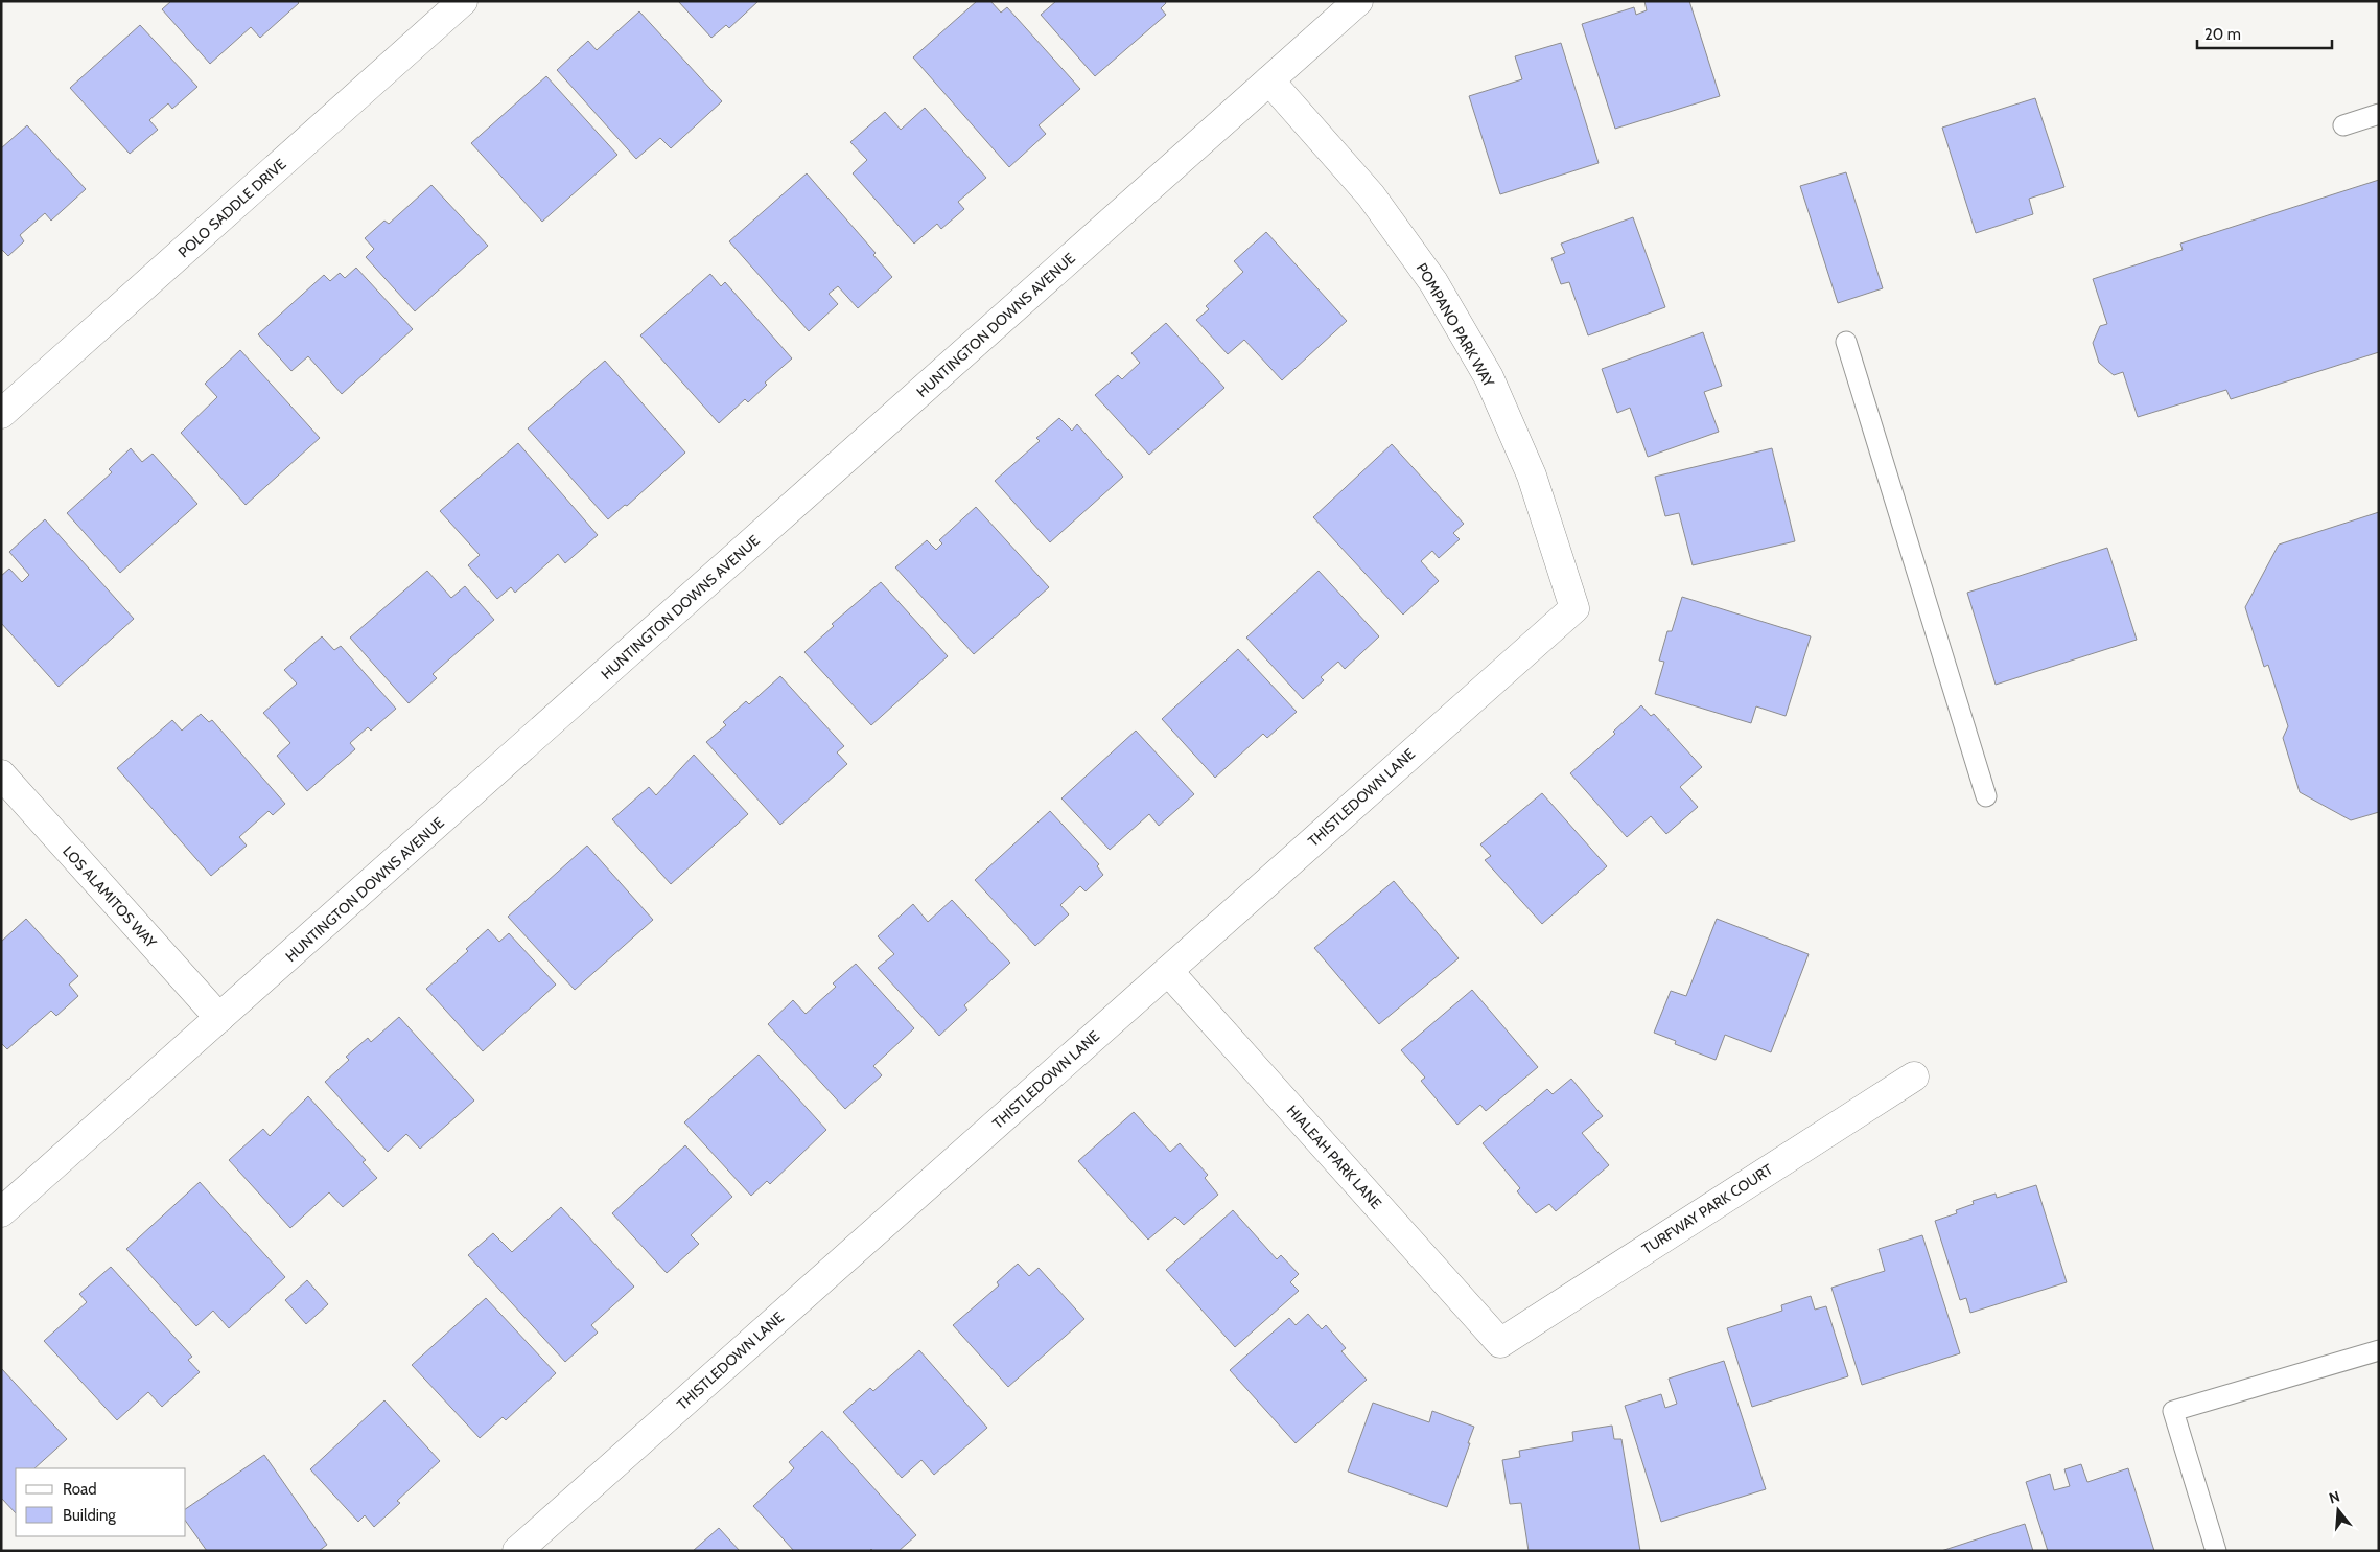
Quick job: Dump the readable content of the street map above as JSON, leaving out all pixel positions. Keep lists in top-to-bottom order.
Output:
{
  "streets": {
    "street": [
      "POLO SADDLE DRIVE",
      "HUNTINGTON DOWNS AVENUE",
      "POMPANO PARK WAY",
      "THISTLEDOWN LANE",
      "LOS ALAMITOS WAY",
      "HIALEAH PARK LANE",
      "TURFWAY PARK COURT"
    ]
  },
  "crossings": [
    ["HUNTINGTON DOWNS AVENUE", "POMPANO PARK WAY"],
    ["HUNTINGTON DOWNS AVENUE", "LOS ALAMITOS WAY"],
    ["POMPANO PARK WAY", "THISTLEDOWN LANE"],
    ["THISTLEDOWN LANE", "HIALEAH PARK LANE"],
    ["HIALEAH PARK LANE", "TURFWAY PARK COURT"]
  ],
  "legend": ["Road", "Building"],
  "scale_bar": "20 m",
  "north": "top"
}
